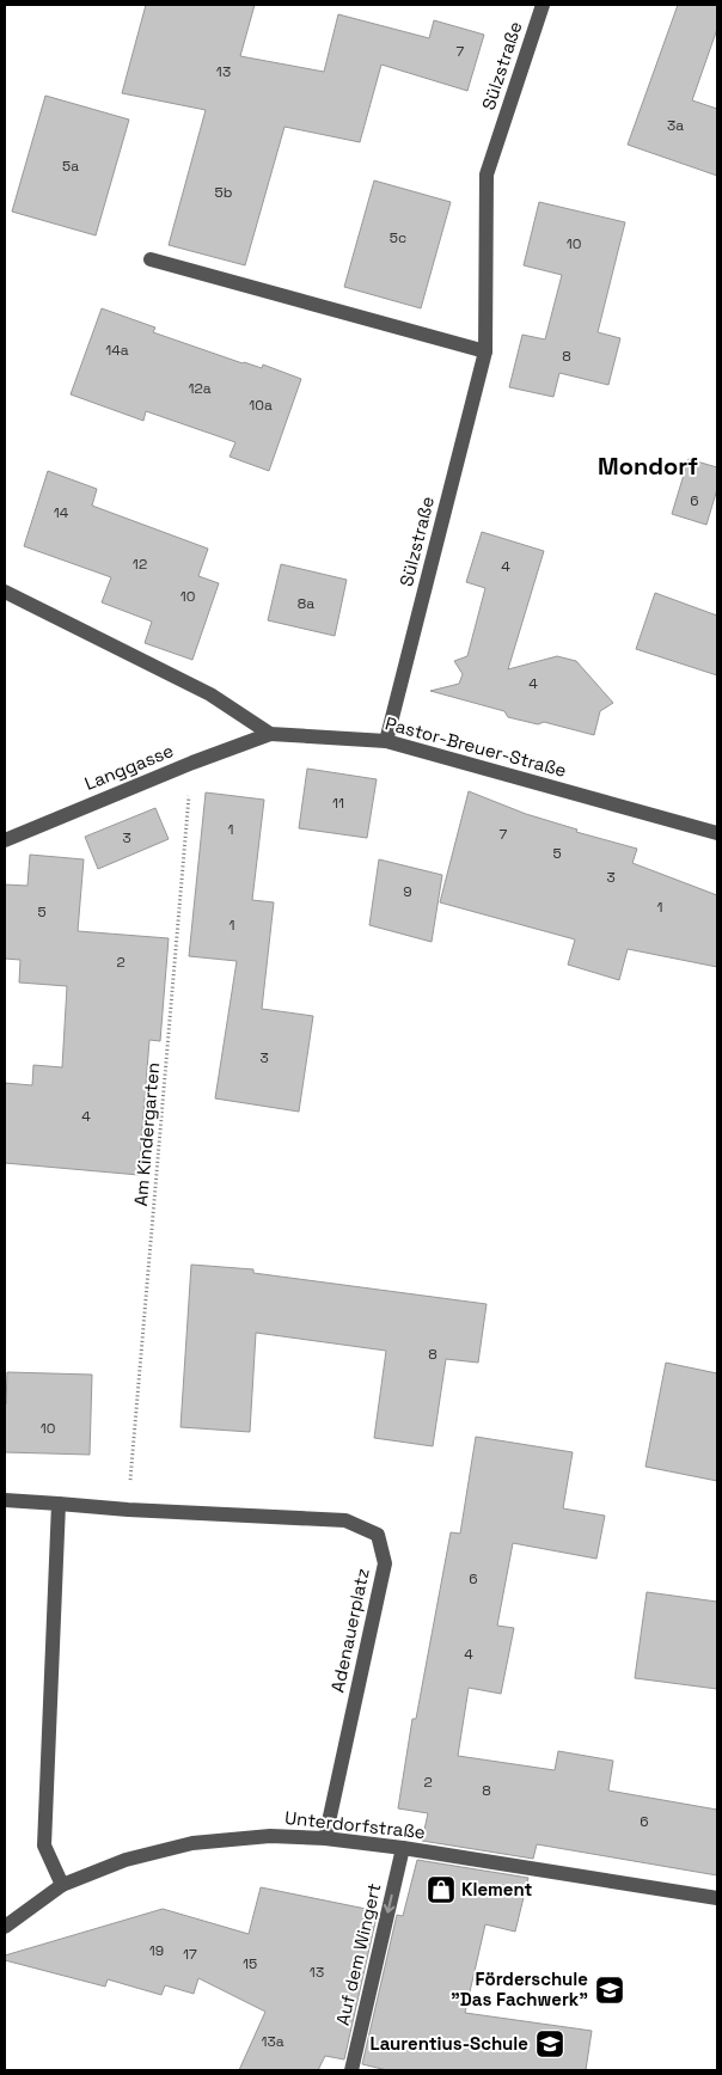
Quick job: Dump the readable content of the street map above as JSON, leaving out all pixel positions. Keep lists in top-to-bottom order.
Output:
{
  "streets": {
    "street": [
      "Sülzstraße",
      "Pastor-Breuer-Straße",
      "Langgasse",
      "Adenauerplatz",
      "Unterdorfstraße",
      "Auf dem Wingert"
    ],
    "path": ["Am Kindergarten"]
  },
  "crossings": [
    ["Sülzstraße", "Pastor-Breuer-Straße"],
    ["Pastor-Breuer-Straße", "Langgasse"],
    ["Langgasse", "Am Kindergarten"],
    ["Am Kindergarten", "Adenauerplatz"],
    ["Adenauerplatz", "Unterdorfstraße"],
    ["Unterdorfstraße", "Auf dem Wingert"]
  ],
  "one_way": ["Auf dem Wingert"],
  "districts": ["Mondorf"],
  "places": {
    "shop": ["Klement"],
    "school or university": ["Förderschule \"Das Fachwerk\"", "Laurentius-Schule"]
  },
  "house_numbers": [
    "7",
    "13",
    "3a",
    "5a",
    "5b",
    "5c",
    "10",
    "14a",
    "8",
    "12a",
    "10a",
    "6",
    "14",
    "12",
    "4",
    "10",
    "8a",
    "4",
    "11",
    "1",
    "7",
    "3",
    "5",
    "3",
    "9",
    "1",
    "5",
    "1",
    "2",
    "3",
    "4",
    "8",
    "10",
    "6",
    "4",
    "2",
    "8",
    "6",
    "19",
    "17",
    "15",
    "13",
    "13a"
  ]
}
